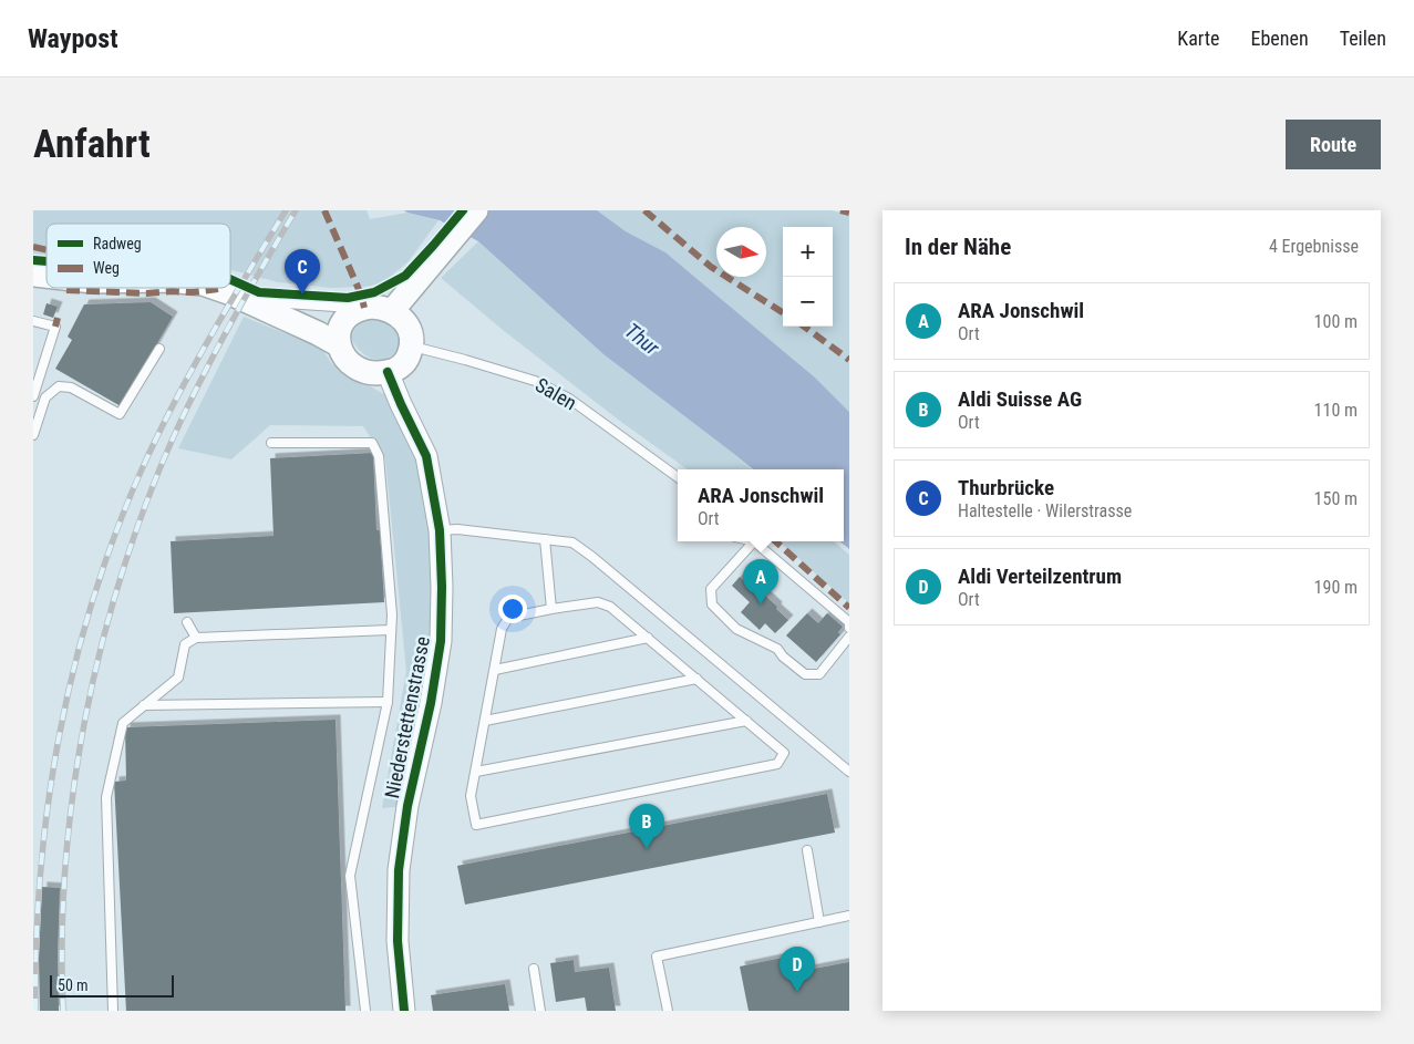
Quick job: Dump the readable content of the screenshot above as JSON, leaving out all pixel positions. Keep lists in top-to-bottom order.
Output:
{
  "streets": {
    "street": ["Niederstettenstrasse"],
    "lane": ["Salen"]
  },
  "crossings": [
    ["Salen", "Niederstettenstrasse"]
  ],
  "water": ["Thur"],
  "legend": ["Radweg", "Weg"],
  "scale_bar": "50 m",
  "north": "right",
  "page": {
    "header": "Waypost",
    "nav": ["Karte", "Ebenen", "Teilen"],
    "buttons": "Route",
    "title": "Anfahrt",
    "heading": ["In der Nähe", "4 Ergebnisse"],
    "map_buttons": ["+", "−"],
    "pins": [
      "C",
      "A",
      "B",
      "D"
    ],
    "list": [
      {
        "mark": "A",
        "name": "ARA Jonschwil",
        "note": "Ort",
        "value": "100 m"
      },
      {
        "mark": "B",
        "name": "Aldi Suisse AG",
        "note": "Ort",
        "value": "110 m"
      },
      {
        "mark": "C",
        "name": "Thurbrücke",
        "note": "Haltestelle · Wilerstrasse",
        "value": "150 m"
      },
      {
        "mark": "D",
        "name": "Aldi Verteilzentrum",
        "note": "Ort",
        "value": "190 m"
      }
    ],
    "popup": ["ARA Jonschwil", "Ort"],
    "scale": "50 m"
  }
}
